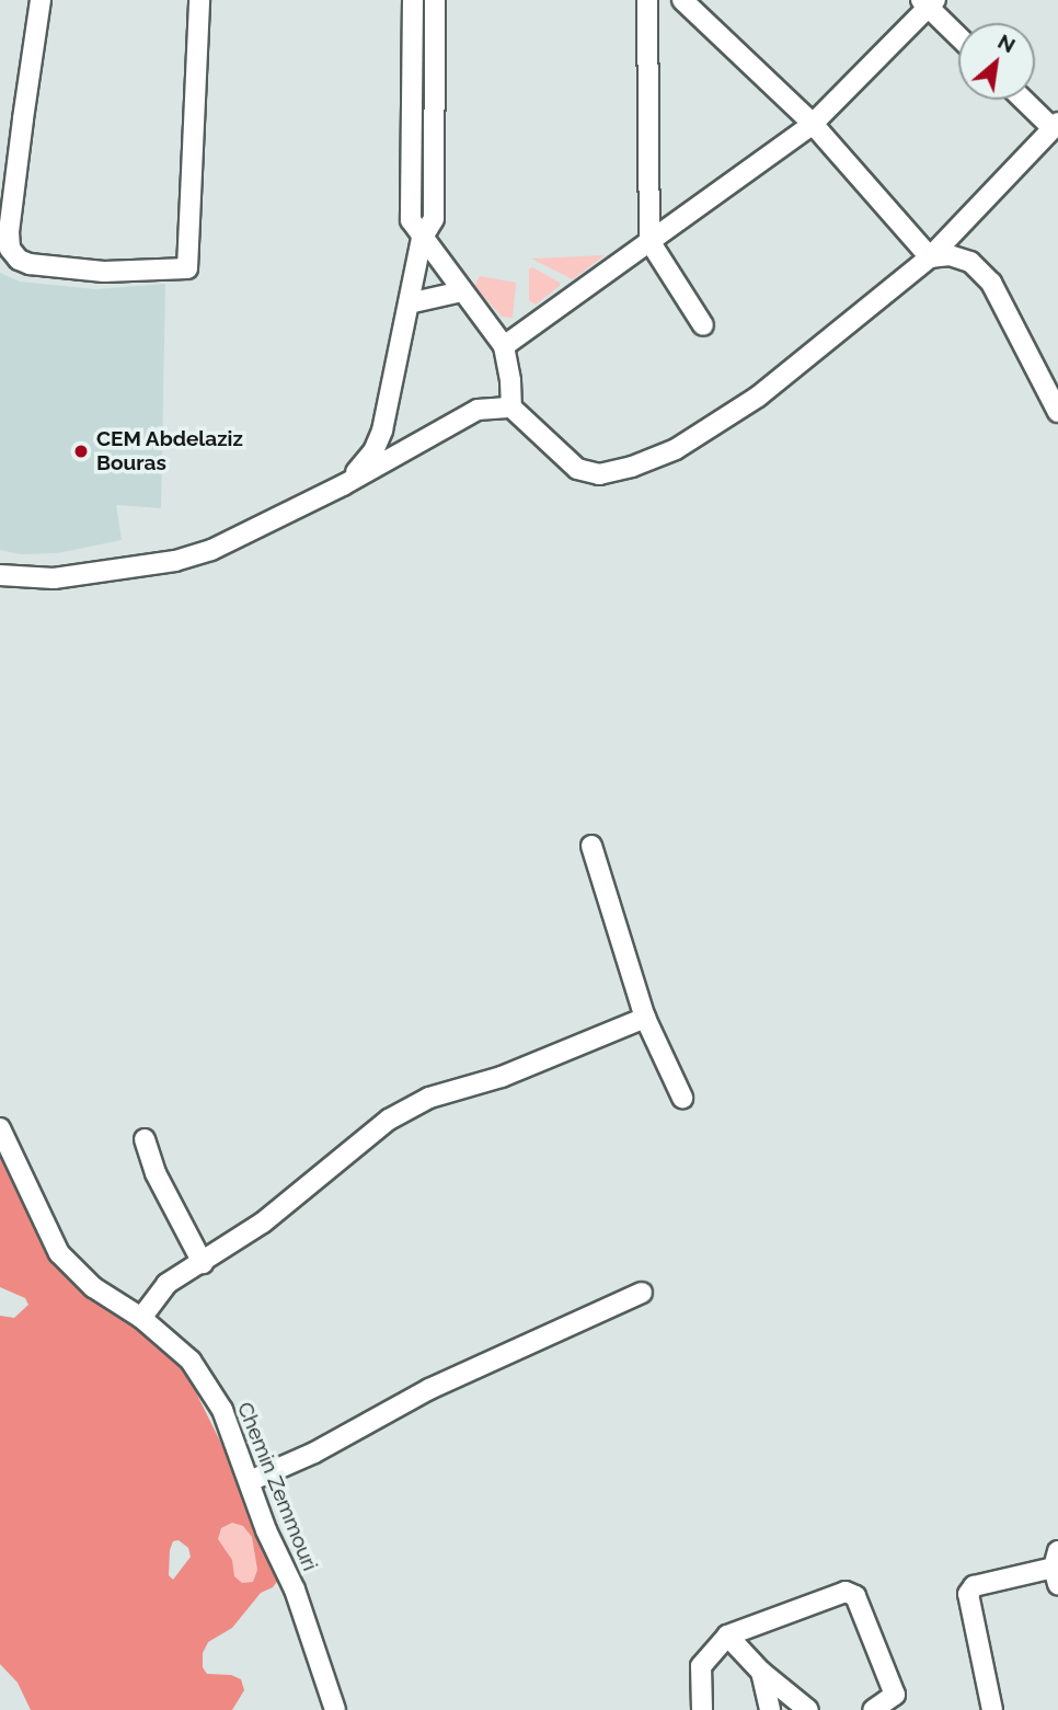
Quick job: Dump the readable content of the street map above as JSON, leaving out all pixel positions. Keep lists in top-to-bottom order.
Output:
{
  "streets": {
    "street": ["Chemin Zemmouri"]
  },
  "places": ["CEM Abdelaziz Bouras"],
  "north": "top right"
}
